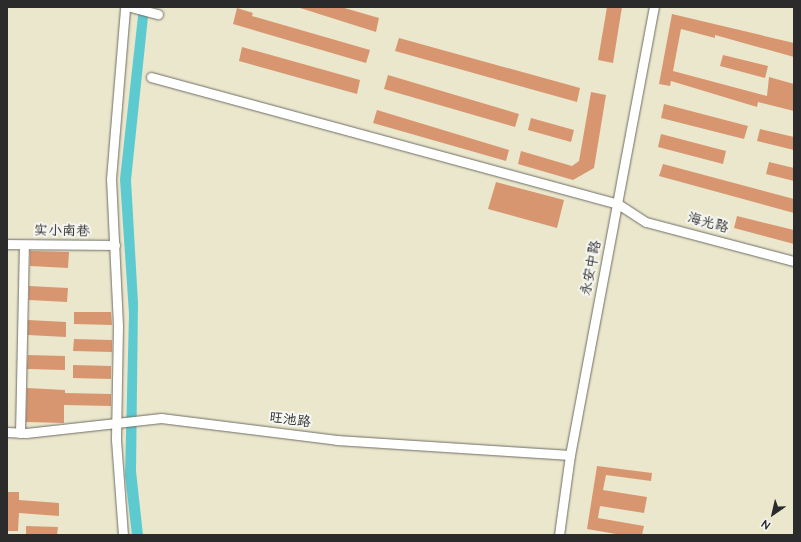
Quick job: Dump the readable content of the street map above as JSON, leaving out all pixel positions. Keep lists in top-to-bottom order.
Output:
{
  "streets": {
    "street": [
      "海光路",
      "实小南巷",
      "永安中路",
      "旺池路"
    ]
  },
  "crossings": [
    ["海光路", "永安中路"],
    ["永安中路", "旺池路"]
  ],
  "north": "bottom left"
}
